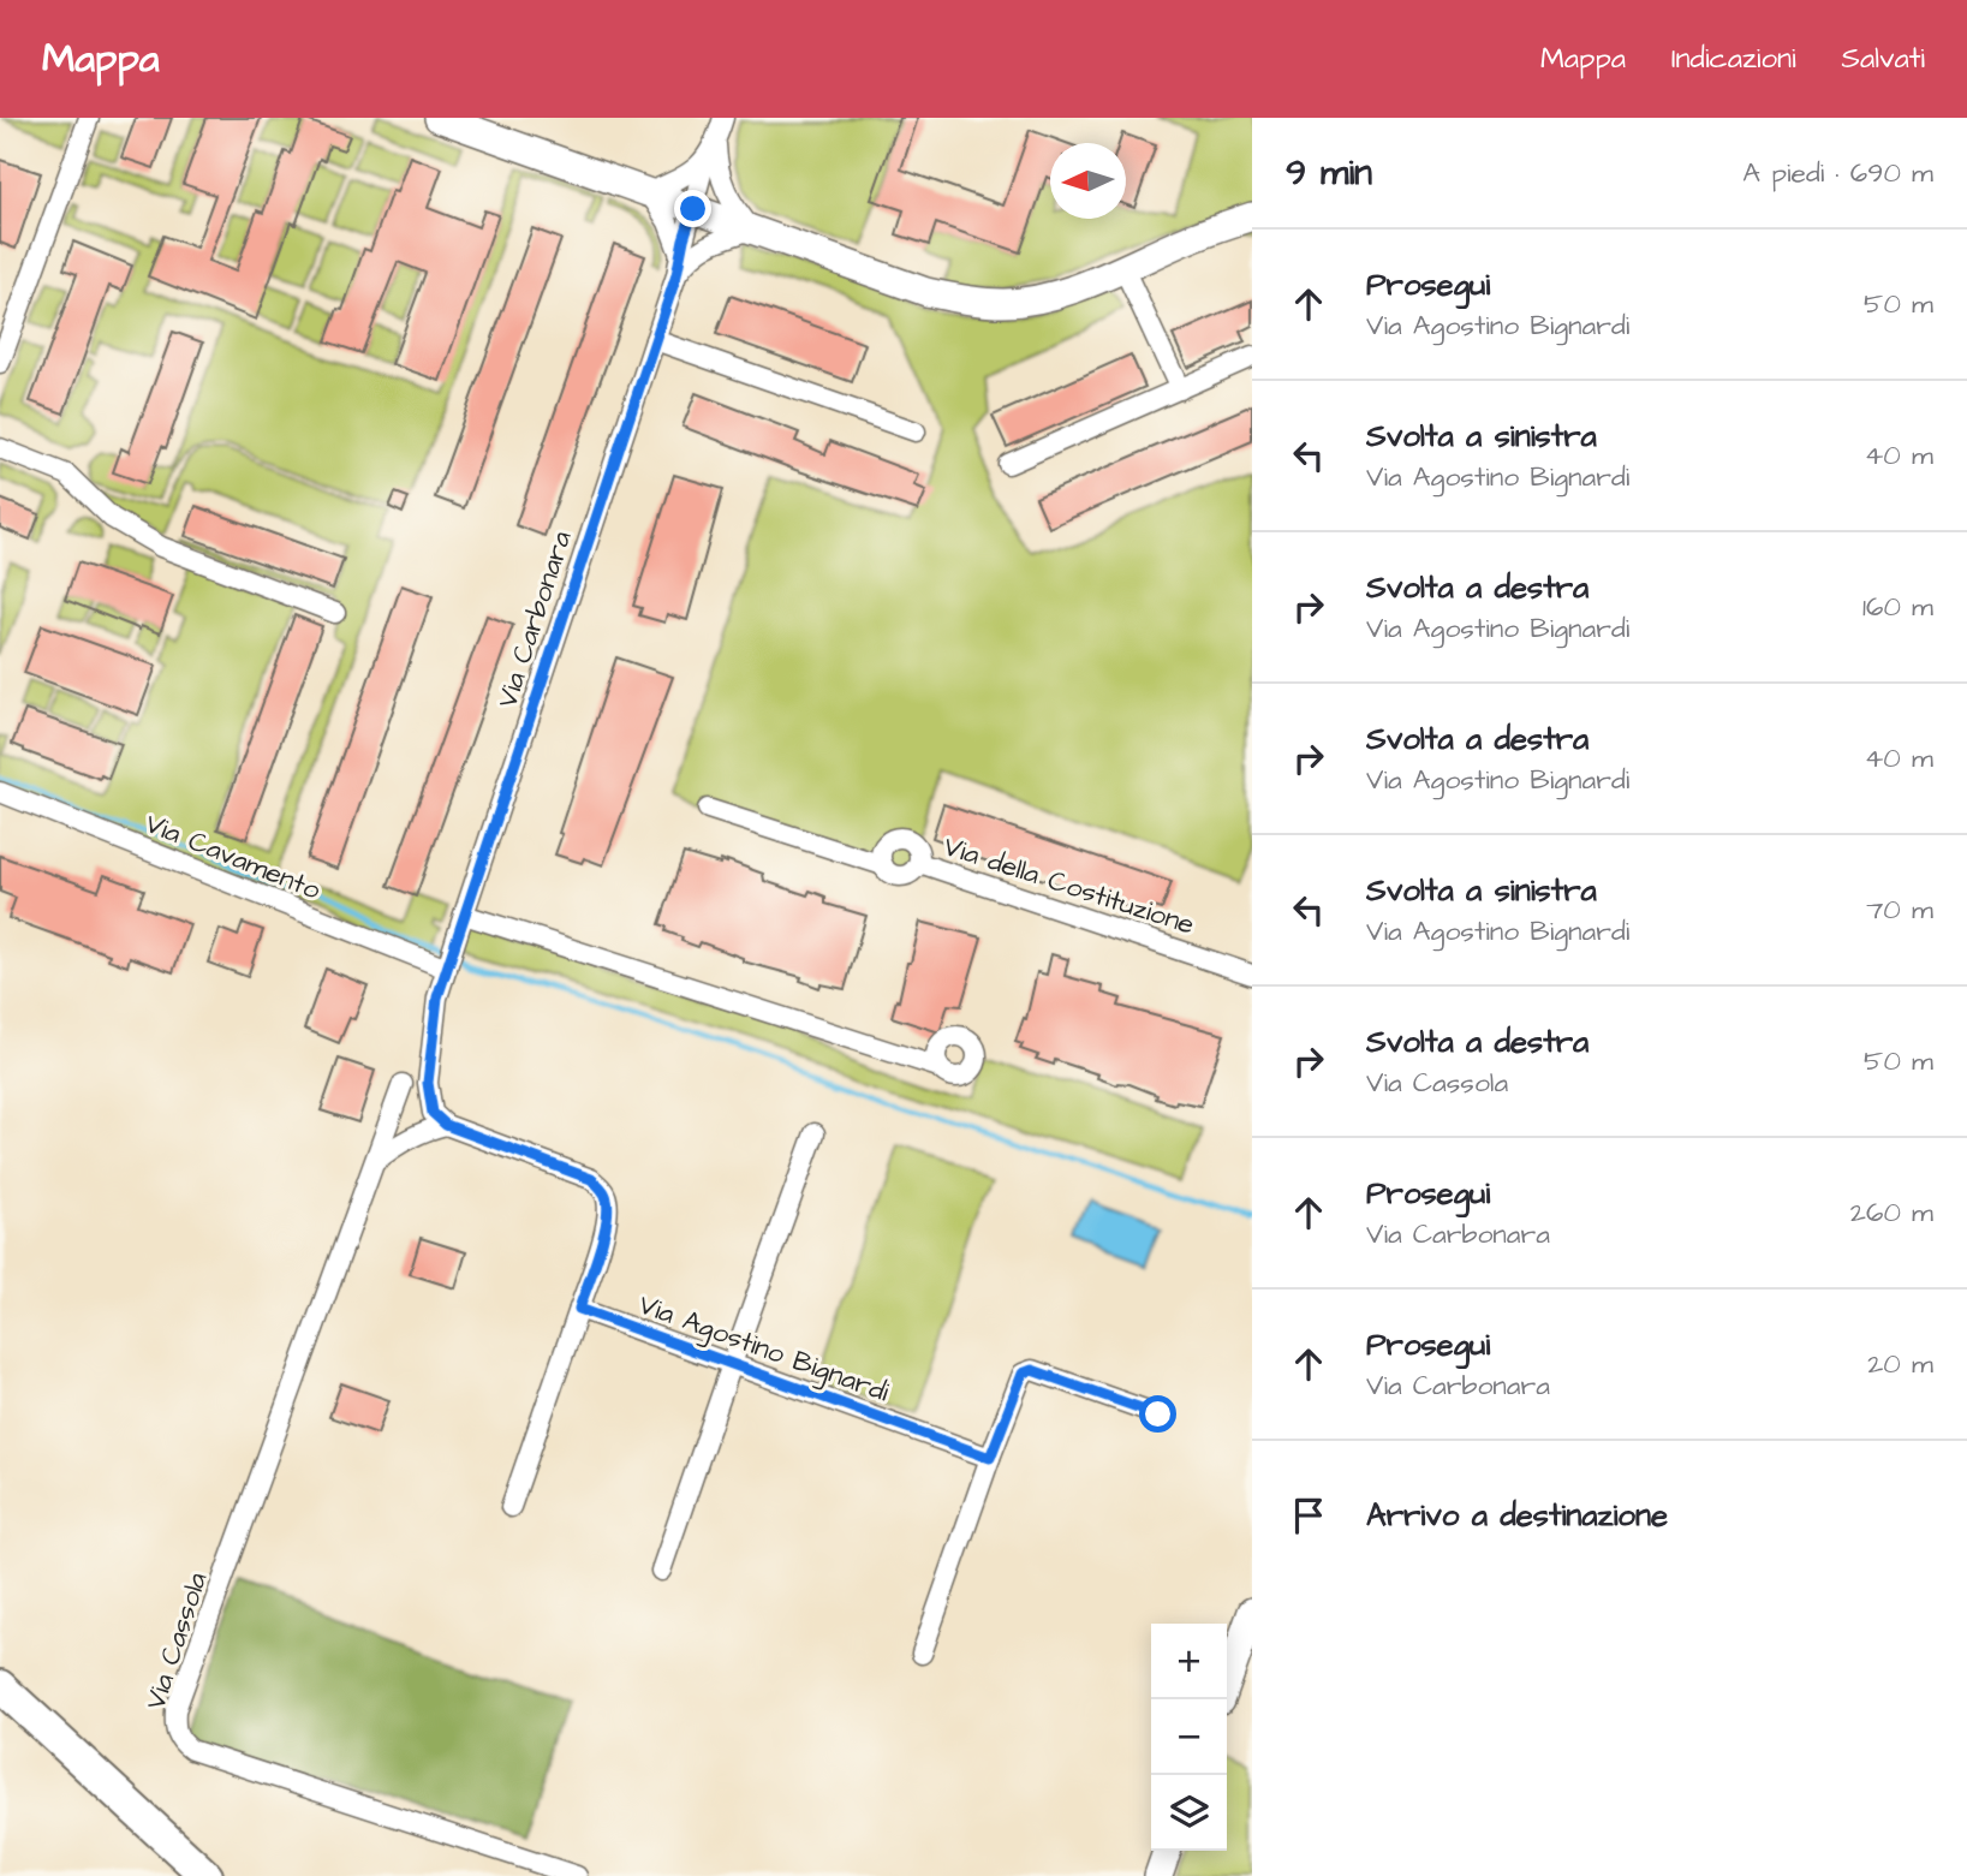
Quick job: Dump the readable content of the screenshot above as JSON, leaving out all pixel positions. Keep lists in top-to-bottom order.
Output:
{
  "streets": {
    "street": [
      "Via Carbonara",
      "Via Cavamento",
      "Via della Costituzione",
      "Via Agostino Bignardi",
      "Via Cassola"
    ]
  },
  "crossings": [
    ["Via Carbonara", "Via Cavamento"]
  ],
  "north": "left",
  "page": {
    "header": "Mappa",
    "nav": ["Mappa", "Indicazioni", "Salvati"],
    "heading": ["9 min", "A piedi · 690 m"],
    "list": [
      ["Prosegui", "Via Agostino Bignardi", "50 m"],
      ["Svolta a sinistra", "Via Agostino Bignardi", "40 m"],
      ["Svolta a destra", "Via Agostino Bignardi", "160 m"],
      ["Svolta a destra", "Via Agostino Bignardi", "40 m"],
      ["Svolta a sinistra", "Via Agostino Bignardi", "70 m"],
      ["Svolta a destra", "Via Cassola", "50 m"],
      ["Prosegui", "Via Carbonara", "260 m"],
      ["Prosegui", "Via Carbonara", "20 m"],
      "Arrivo a destinazione"
    ],
    "map_buttons": ["+", "−"]
  }
}
